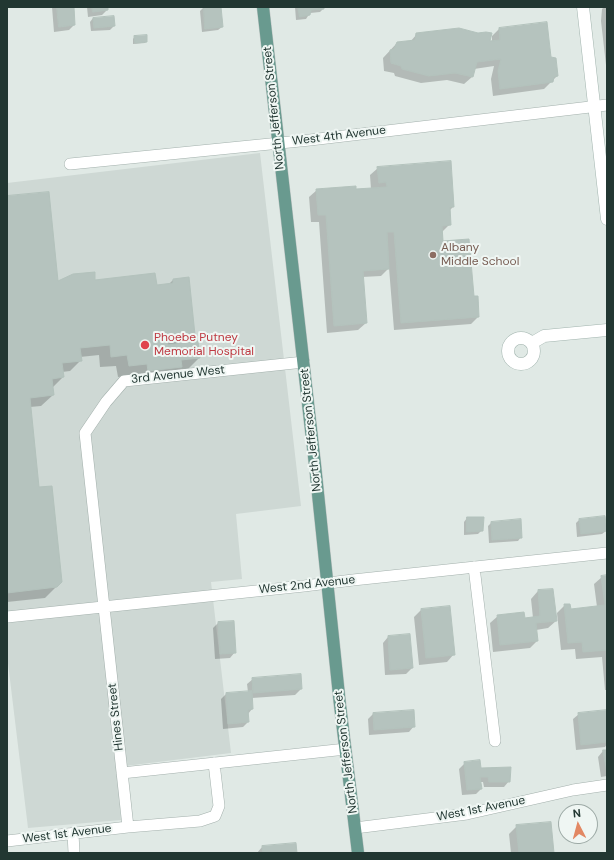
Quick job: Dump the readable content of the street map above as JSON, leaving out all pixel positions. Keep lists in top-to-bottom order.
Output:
{
  "streets": {
    "main road": ["North Jefferson Street"],
    "street": [
      "West 4th Avenue",
      "3rd Avenue West",
      "West 2nd Avenue",
      "Hines Street",
      "West 1st Avenue"
    ]
  },
  "crossings": [
    ["North Jefferson Street", "West 4th Avenue"],
    ["North Jefferson Street", "3rd Avenue West"],
    ["North Jefferson Street", "West 2nd Avenue"],
    ["North Jefferson Street", "West 1st Avenue"],
    ["3rd Avenue West", "West 2nd Avenue"],
    ["3rd Avenue West", "Hines Street"],
    ["West 2nd Avenue", "Hines Street"],
    ["Hines Street", "West 1st Avenue"]
  ],
  "places": ["Albany Middle School", "Phoebe Putney Memorial Hospital"],
  "north": "top"
}
